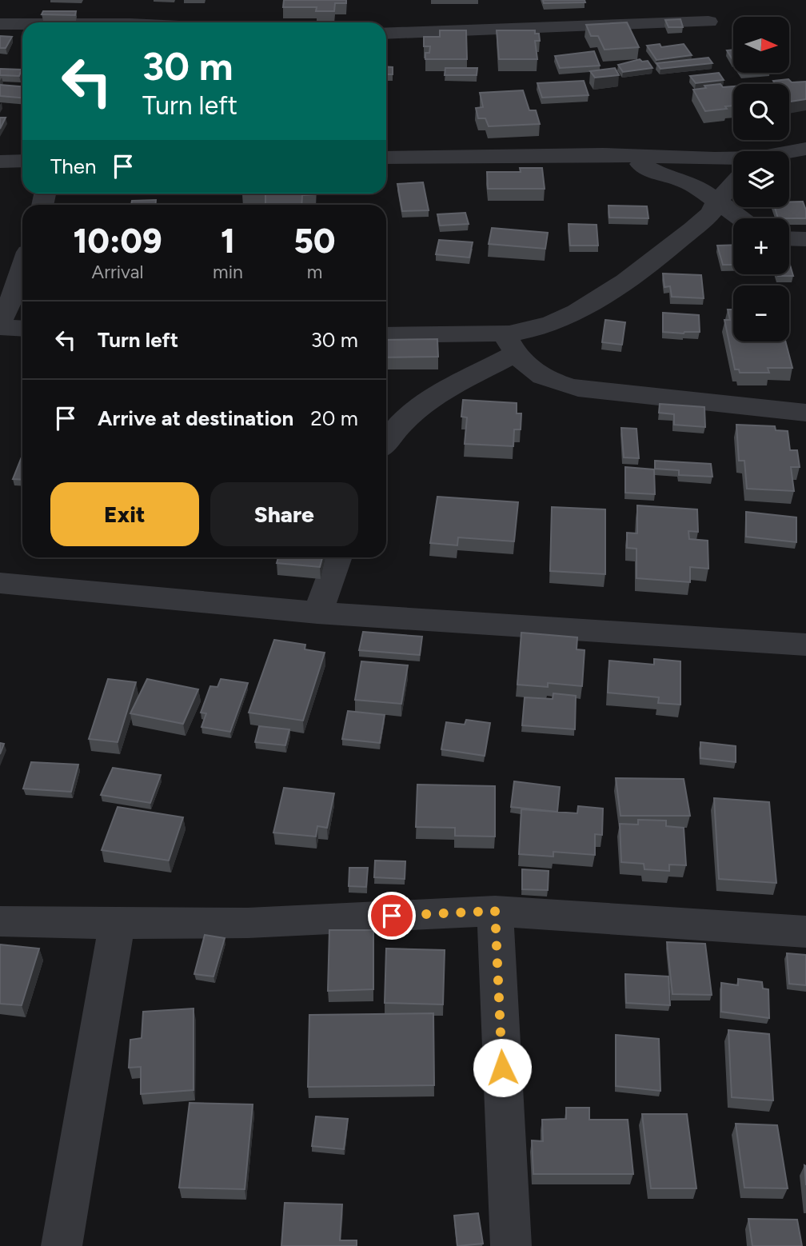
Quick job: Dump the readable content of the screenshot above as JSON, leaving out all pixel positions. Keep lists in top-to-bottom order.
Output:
{
  "north": "right",
  "page": {
    "map_buttons": ["+", "−"],
    "turn": ["30 m", "Turn left"],
    "then": "Then",
    "eta": [
      "10:09",
      "Arrival",
      "1",
      "min",
      "50",
      "m"
    ],
    "list": [
      {
        "name": "Turn left",
        "value": "30 m"
      },
      {
        "name": "Arrive at destination",
        "value": "20 m"
      }
    ],
    "buttons": ["Exit", "Share"]
  }
}
